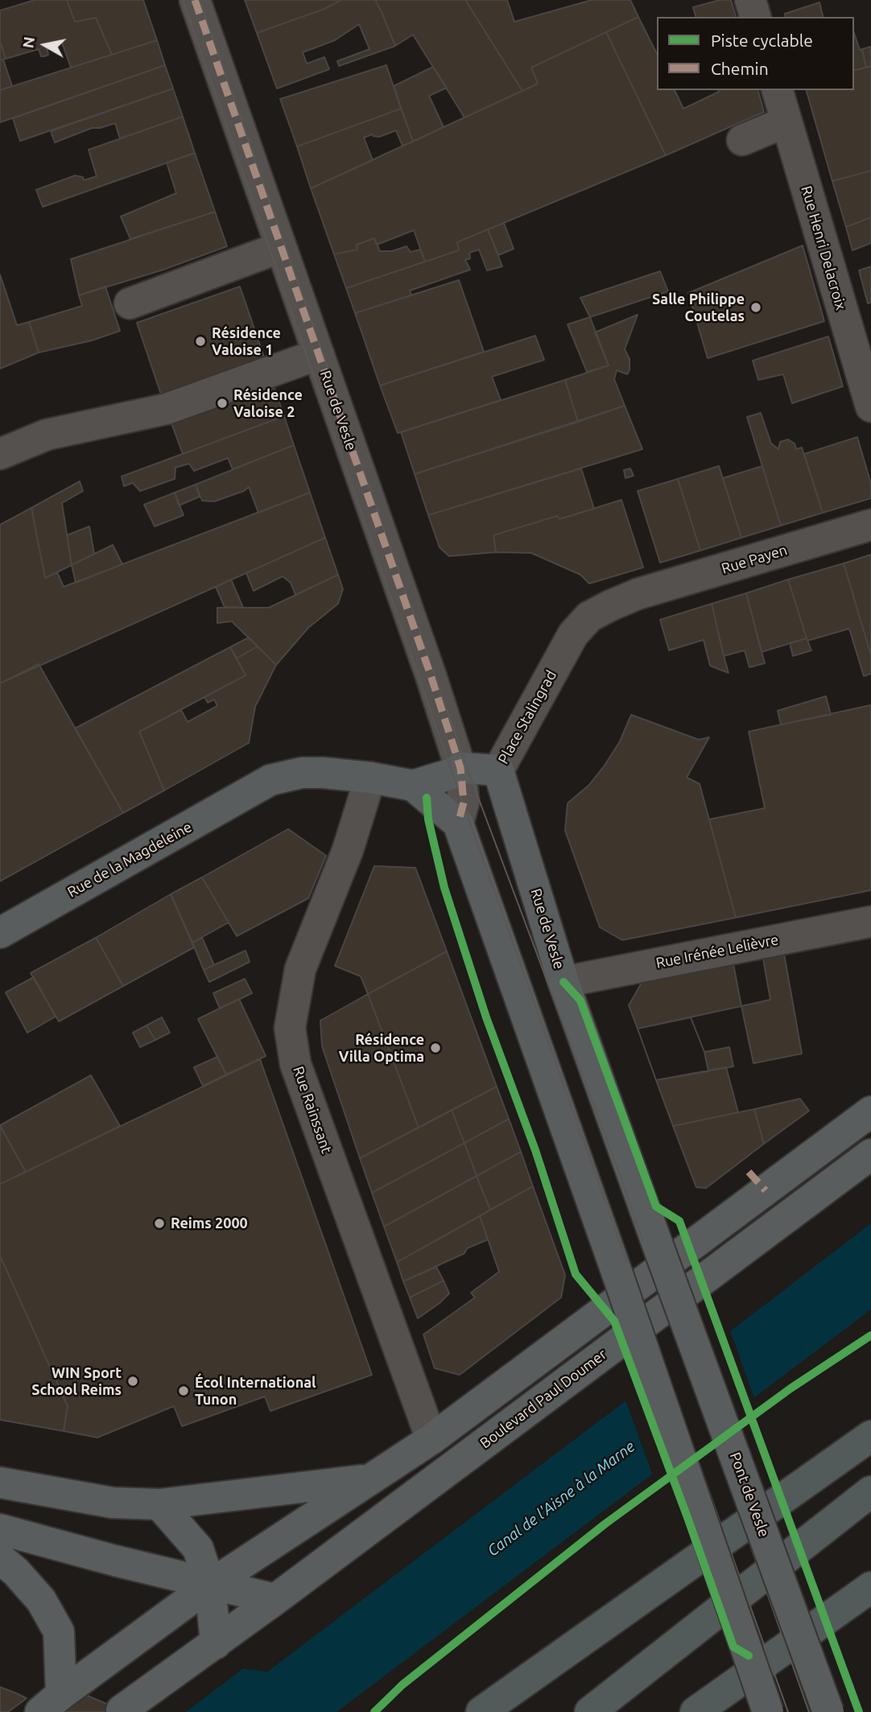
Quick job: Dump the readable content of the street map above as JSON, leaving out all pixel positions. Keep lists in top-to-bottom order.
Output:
{
  "streets": {
    "main road": [
      "Rue de Vesle",
      "Place Stalingrad",
      "Rue de la Magdeleine",
      "Boulevard Paul Doumer",
      "Pont de Vesle"
    ],
    "street": [
      "Rue Henri Delacroix",
      "Rue Payen",
      "Rue Irénée Lelièvre",
      "Rue Rainssant"
    ]
  },
  "crossings": [
    ["Rue de Vesle", "Place Stalingrad"],
    ["Rue de Vesle", "Rue Irénée Lelièvre"],
    ["Rue de Vesle", "Pont de Vesle"],
    ["Rue Payen", "Place Stalingrad"],
    ["Place Stalingrad", "Rue de la Magdeleine"],
    ["Place Stalingrad", "Rue Rainssant"]
  ],
  "water": ["Canal de l'Aisne à la Marne"],
  "places": [
    "Salle Philippe Coutelas",
    "Résidence Valoise 1",
    "Résidence Valoise 2",
    "Résidence Villa Optima",
    "Reims 2000",
    "WIN Sport School Reims",
    "Écol International Tunon"
  ],
  "legend": ["Piste cyclable", "Chemin"],
  "north": "left"
}
